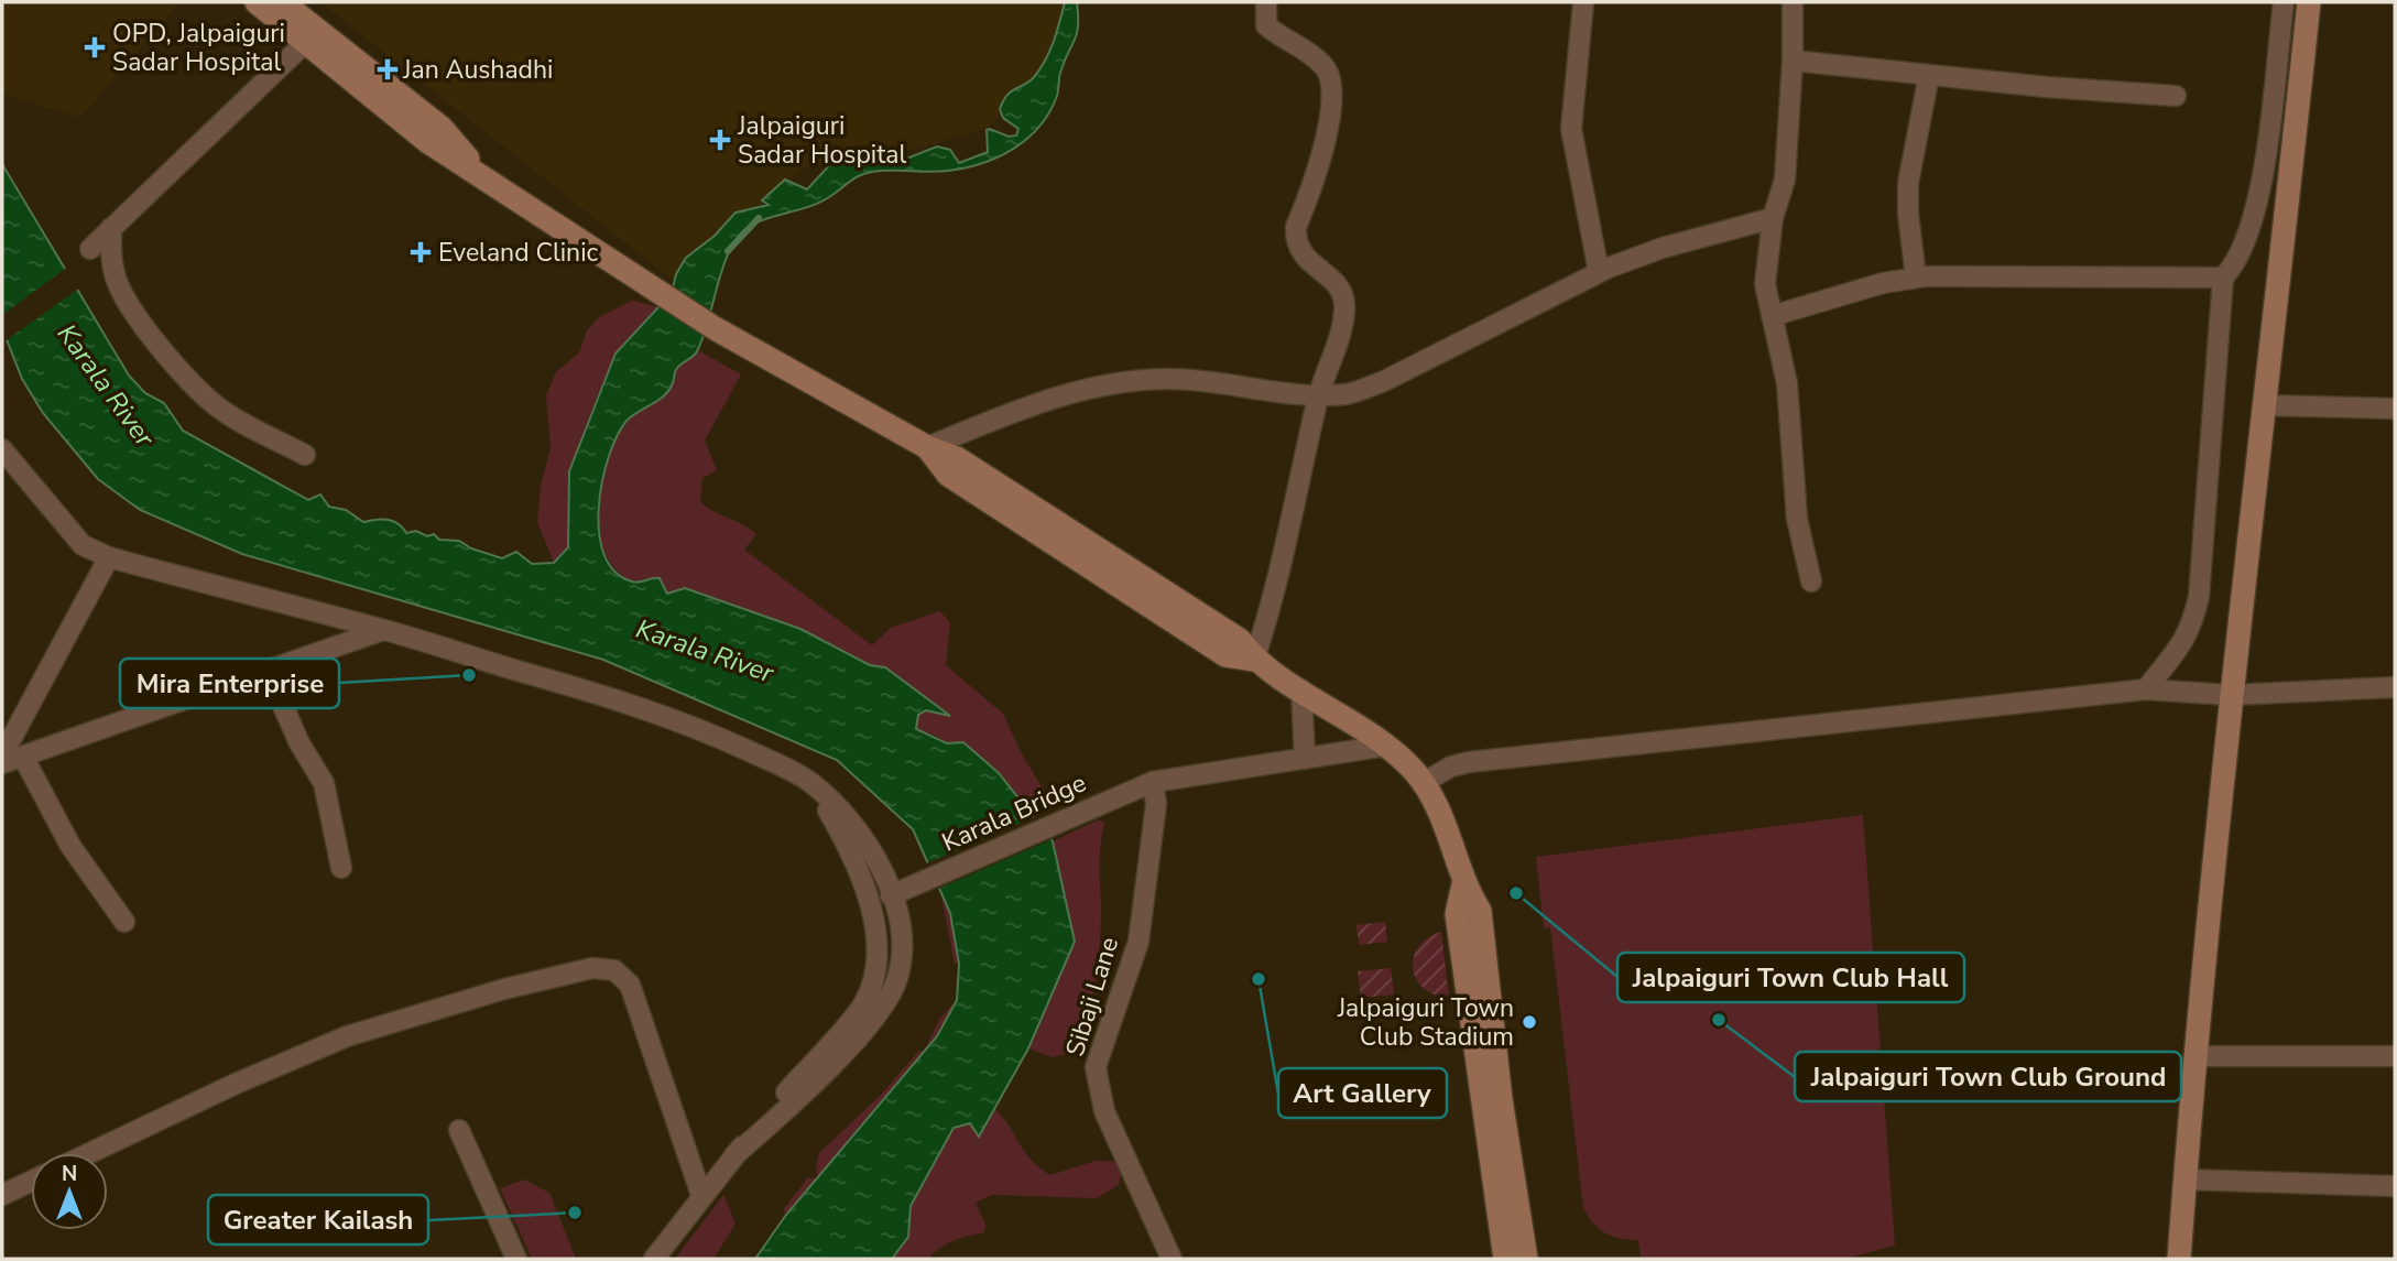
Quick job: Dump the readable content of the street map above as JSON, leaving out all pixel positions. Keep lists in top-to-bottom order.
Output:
{
  "streets": {
    "street": ["Karala Bridge", "Sibaji Lane"]
  },
  "crossings": [
    ["Karala Bridge", "Sibaji Lane"]
  ],
  "water": ["Karala River"],
  "places": {
    "health": [
      "OPD, Jalpaiguri Sadar Hospital",
      "Jan Aushadhi",
      "Jalpaiguri Sadar Hospital",
      "Eveland Clinic"
    ],
    "other": [
      "Mira Enterprise",
      "Jalpaiguri Town Club Hall",
      "Art Gallery",
      "Jalpaiguri Town Club Ground",
      "Jalpaiguri Town Club Stadium",
      "Greater Kailash"
    ]
  },
  "north": "top"
}
